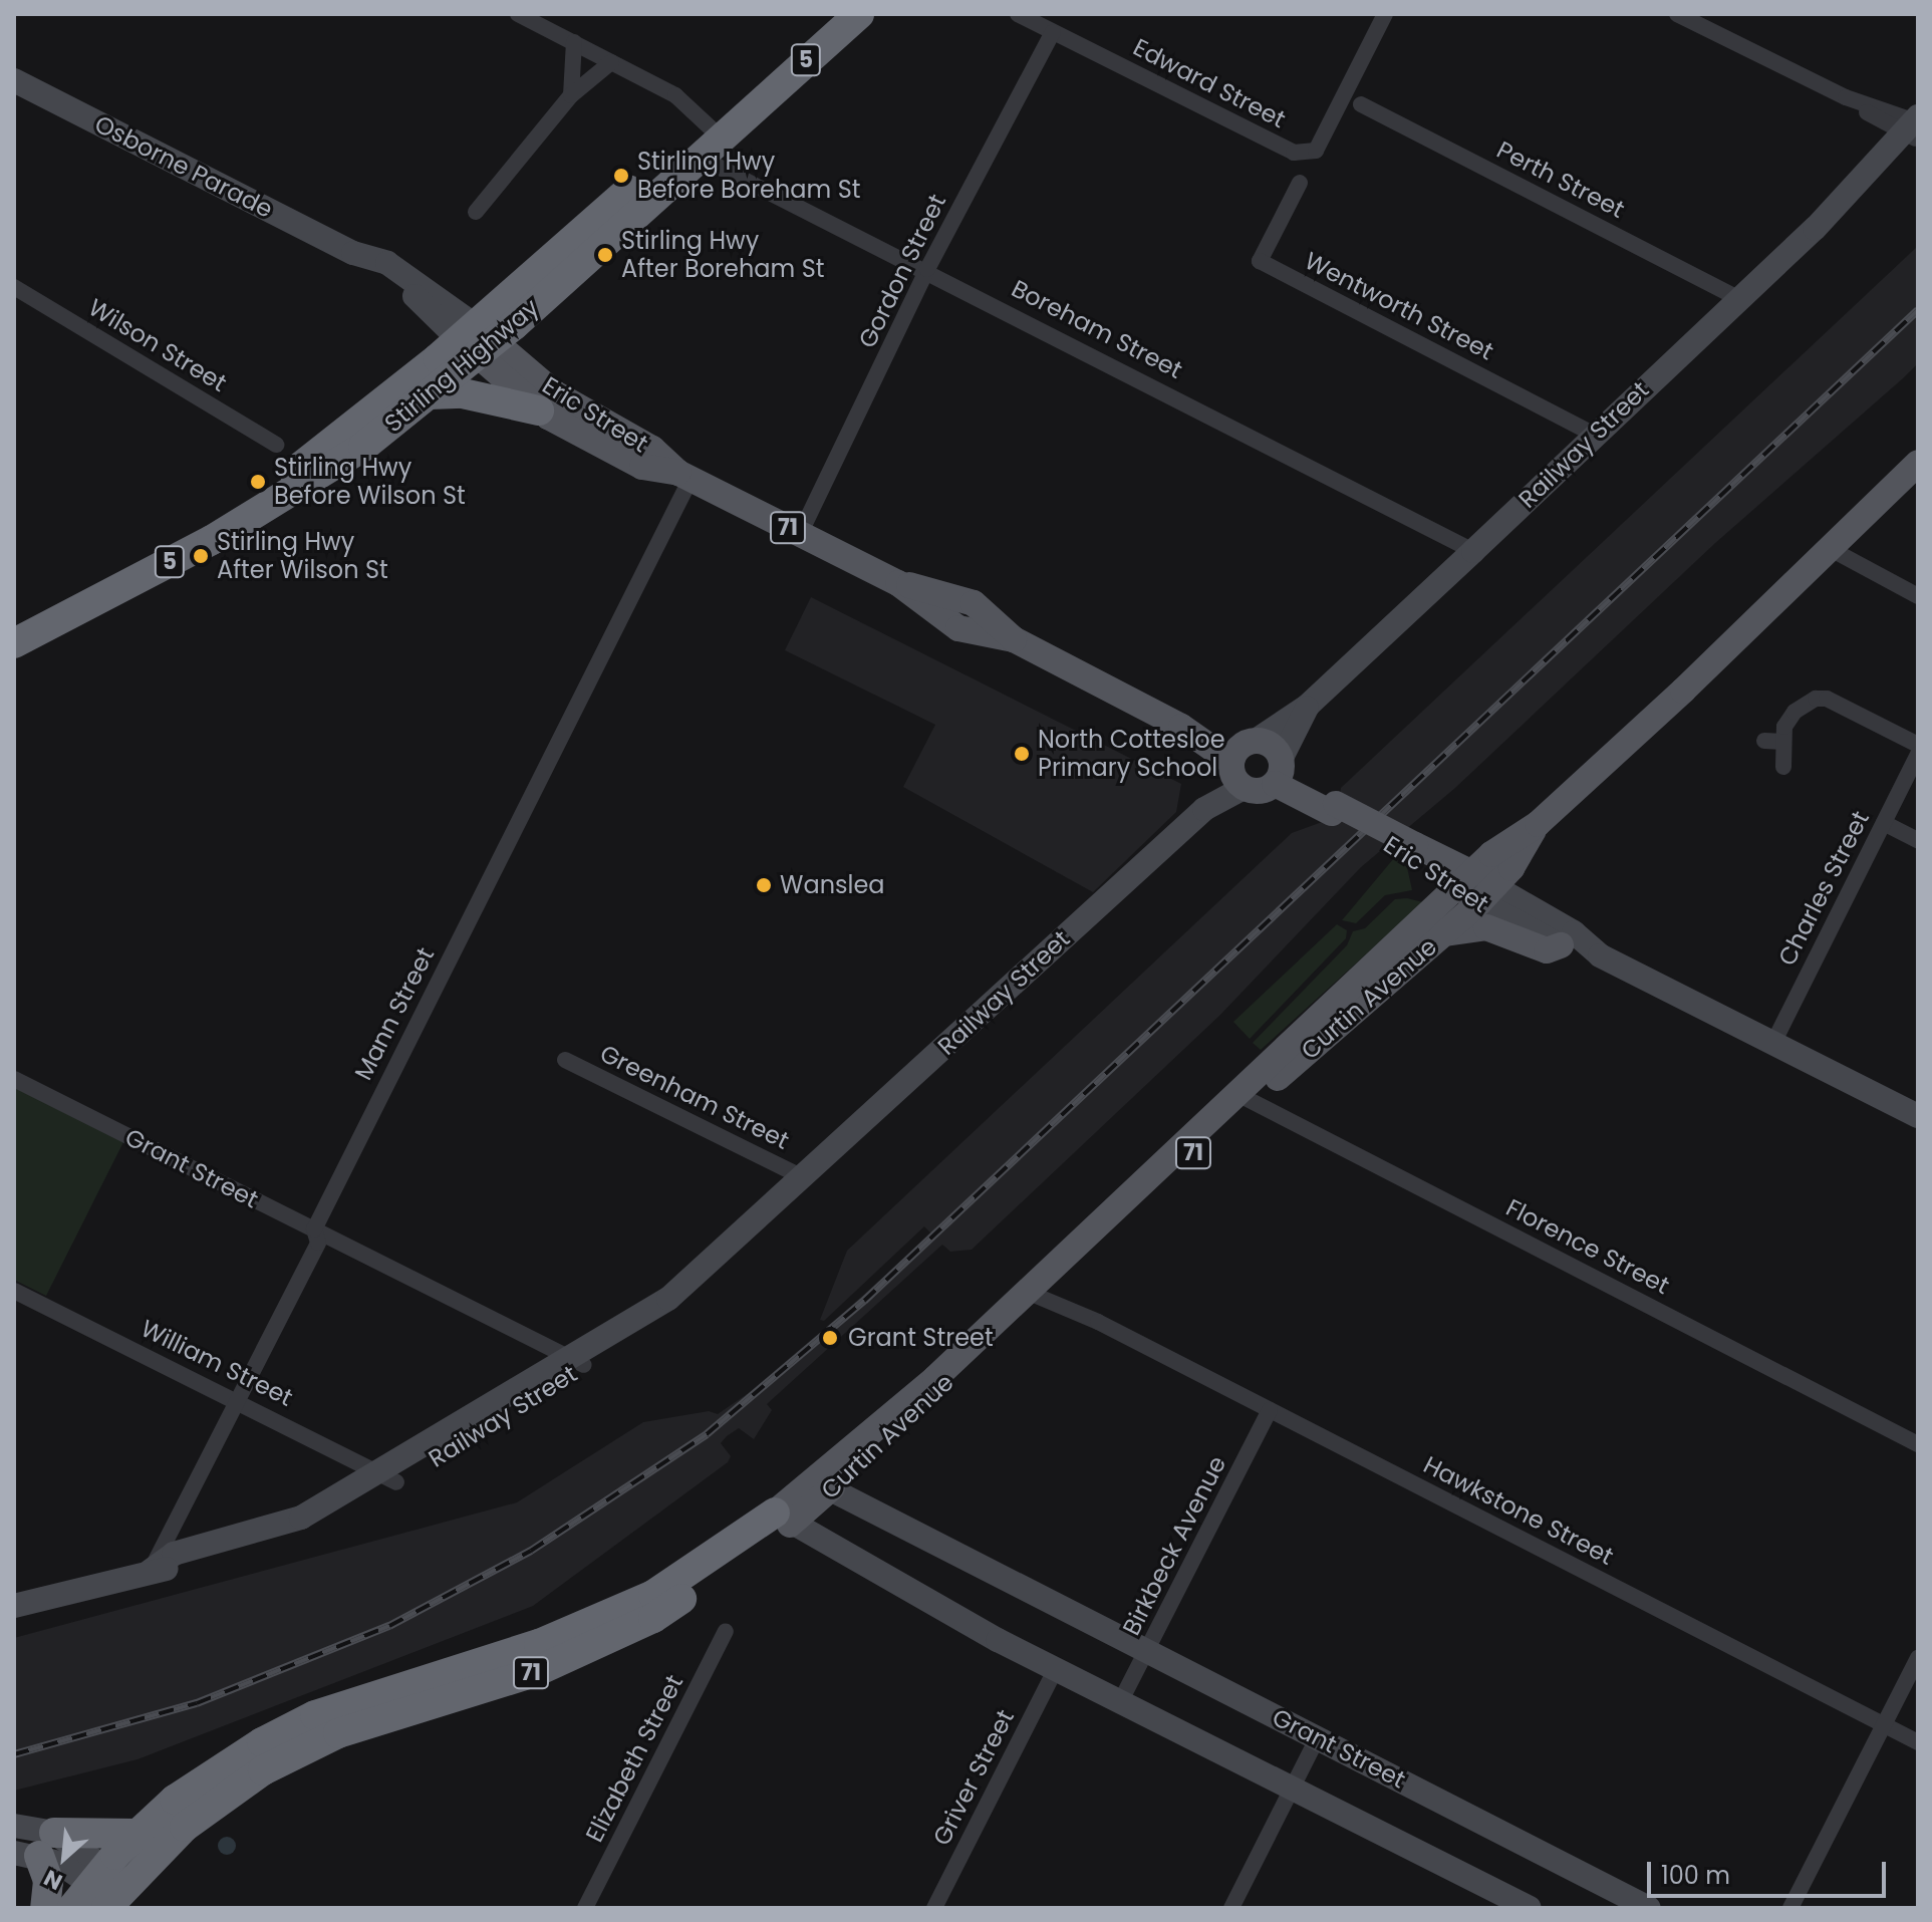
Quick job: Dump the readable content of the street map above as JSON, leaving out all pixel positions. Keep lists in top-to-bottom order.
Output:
{
  "streets": {
    "highway": [
      "5",
      "Stirling Highway",
      "71",
      "Curtin Avenue"
    ],
    "main road": ["Eric Street"],
    "street": [
      "Edward Street",
      "Osborne Parade",
      "Perth Street",
      "Gordon Street",
      "Wentworth Street",
      "Boreham Street",
      "Wilson Street",
      "Railway Street",
      "Charles Street",
      "Mann Street",
      "Greenham Street",
      "Grant Street",
      "Florence Street",
      "William Street",
      "Hawkstone Street",
      "Birkbeck Avenue",
      "Elizabeth Street",
      "Griver Street"
    ]
  },
  "crossings": [
    ["Edward Street", "Gordon Street"],
    ["Osborne Parade", "Stirling Highway"],
    ["Osborne Parade", "Eric Street"],
    ["Perth Street", "Railway Street"],
    ["Gordon Street", "Boreham Street"],
    ["Gordon Street", "Eric Street"],
    ["Wentworth Street", "Railway Street"],
    ["Boreham Street", "Stirling Highway"],
    ["Boreham Street", "Railway Street"],
    ["Stirling Highway", "Eric Street"],
    ["Stirling Highway", "71"],
    ["Eric Street", "Railway Street"],
    ["Eric Street", "71"],
    ["Eric Street", "Charles Street"],
    ["Eric Street", "Curtin Avenue"],
    ["Eric Street", "Mann Street"],
    ["Railway Street", "71"],
    ["Railway Street", "Mann Street"],
    ["Railway Street", "Greenham Street"],
    ["Railway Street", "Grant Street"],
    ["Railway Street", "William Street"],
    ["71", "Curtin Avenue"],
    ["Curtin Avenue", "Grant Street"],
    ["Curtin Avenue", "Florence Street"],
    ["Curtin Avenue", "Hawkstone Street"],
    ["Mann Street", "Grant Street"],
    ["Mann Street", "William Street"],
    ["Grant Street", "Birkbeck Avenue"],
    ["Hawkstone Street", "Birkbeck Avenue"]
  ],
  "places": [
    "Stirling Hwy Before Boreham St",
    "Stirling Hwy After Boreham St",
    "Stirling Hwy Before Wilson St",
    "Stirling Hwy After Wilson St",
    "North Cottesloe Primary School",
    "Wanslea",
    "Grant Street"
  ],
  "scale_bar": "100 m",
  "north": "bottom left"
}
